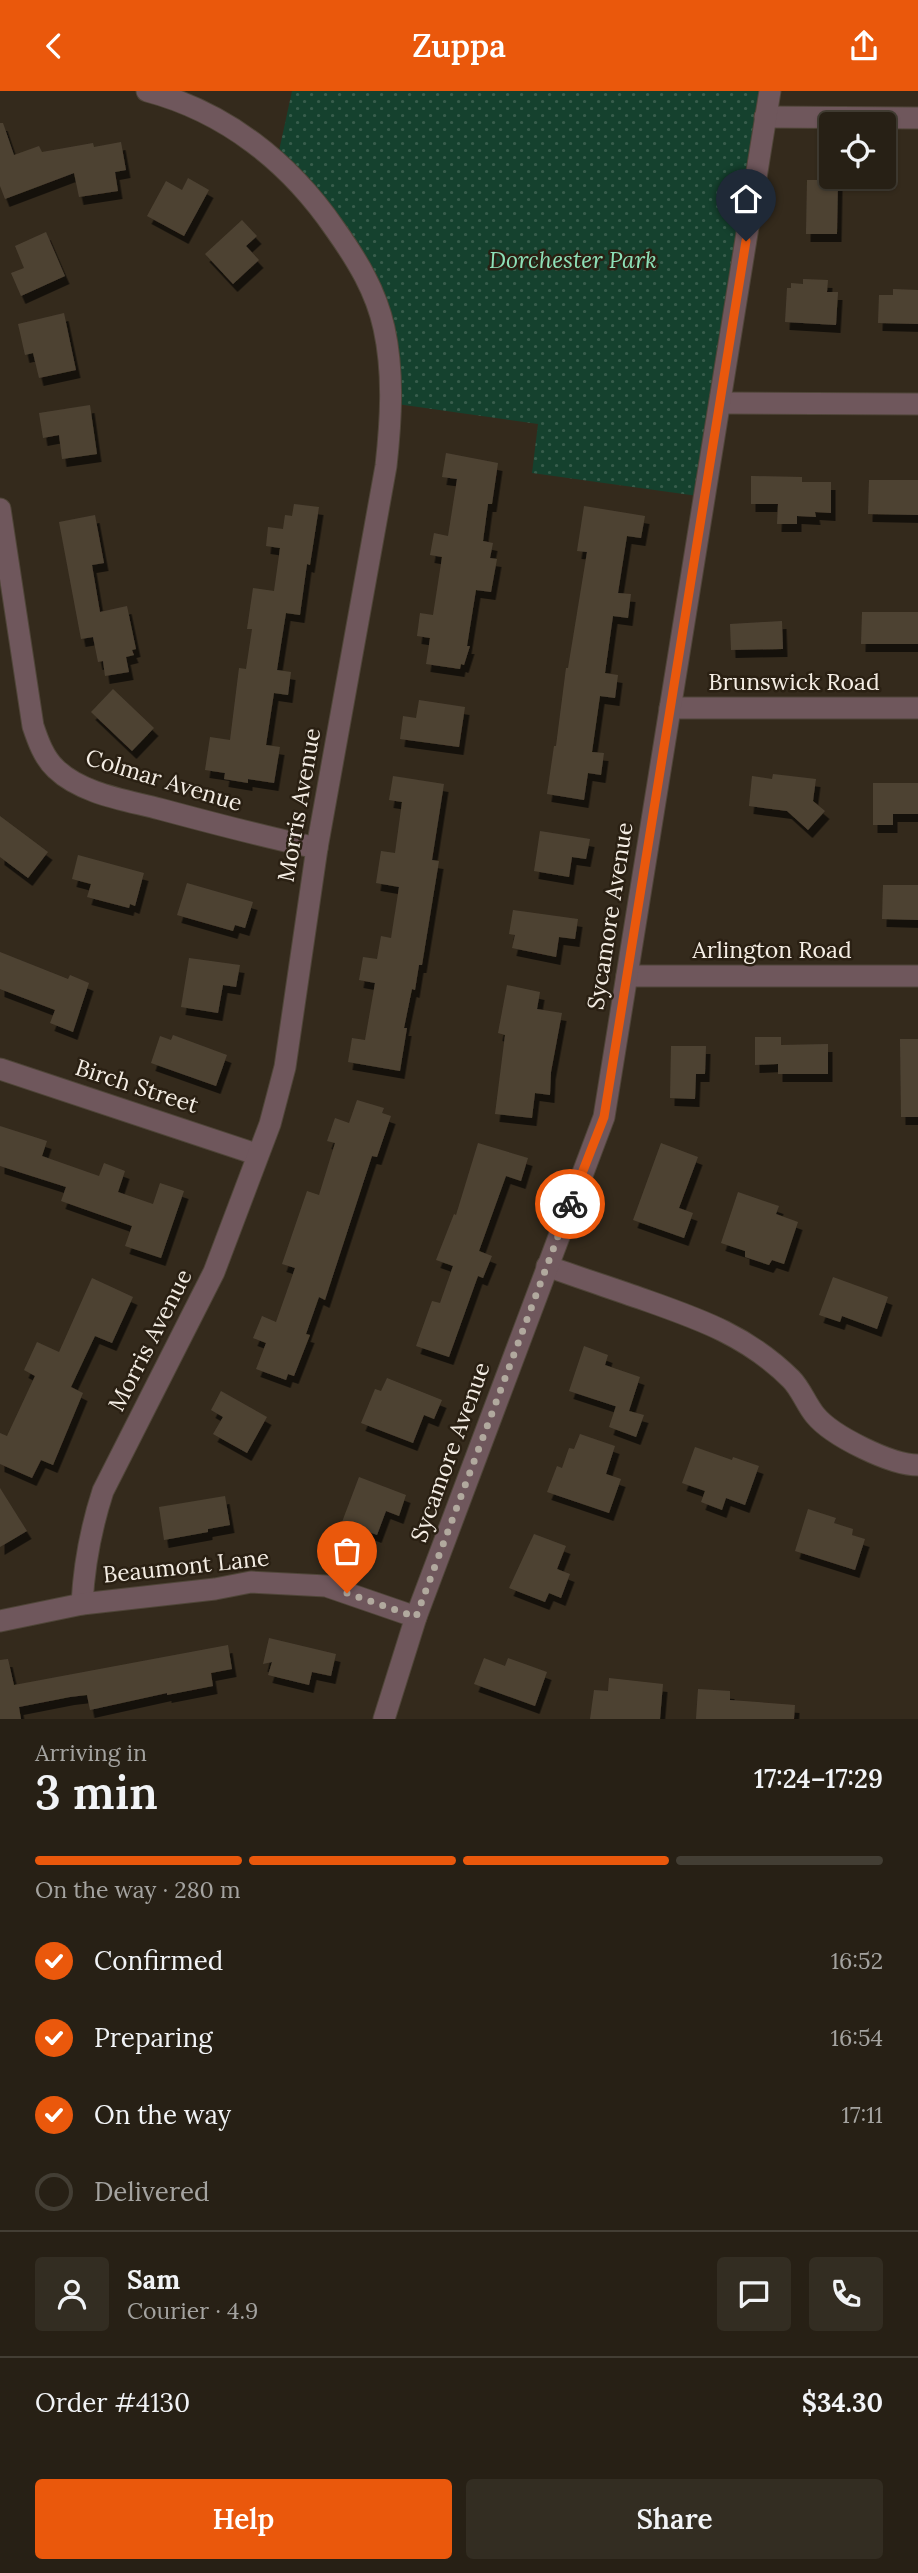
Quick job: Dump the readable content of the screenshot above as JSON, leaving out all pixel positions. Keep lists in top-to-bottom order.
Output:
{
  "streets": {
    "street": [
      "Brunswick Road",
      "Colmar Avenue",
      "Morris Avenue",
      "Sycamore Avenue",
      "Arlington Road",
      "Birch Street",
      "Beaumont Lane"
    ]
  },
  "crossings": [
    ["Brunswick Road", "Sycamore Avenue"],
    ["Colmar Avenue", "Morris Avenue"],
    ["Morris Avenue", "Birch Street"],
    ["Morris Avenue", "Beaumont Lane"],
    ["Sycamore Avenue", "Arlington Road"],
    ["Sycamore Avenue", "Beaumont Lane"]
  ],
  "parks": ["Dorchester Park"],
  "page": {
    "header": "Zuppa",
    "heading": ["3 min", "Arriving in", "17:24–17:29"],
    "panel": [
      "Sam",
      "Courier · 4.9",
      "Order #4130",
      "$34.30"
    ],
    "bar": "On the way · 280 m",
    "list": [
      ["Confirmed", "16:52"],
      ["Preparing", "16:54"],
      ["On the way", "17:11"],
      "Delivered"
    ],
    "buttons": ["Help", "Share"]
  }
}
